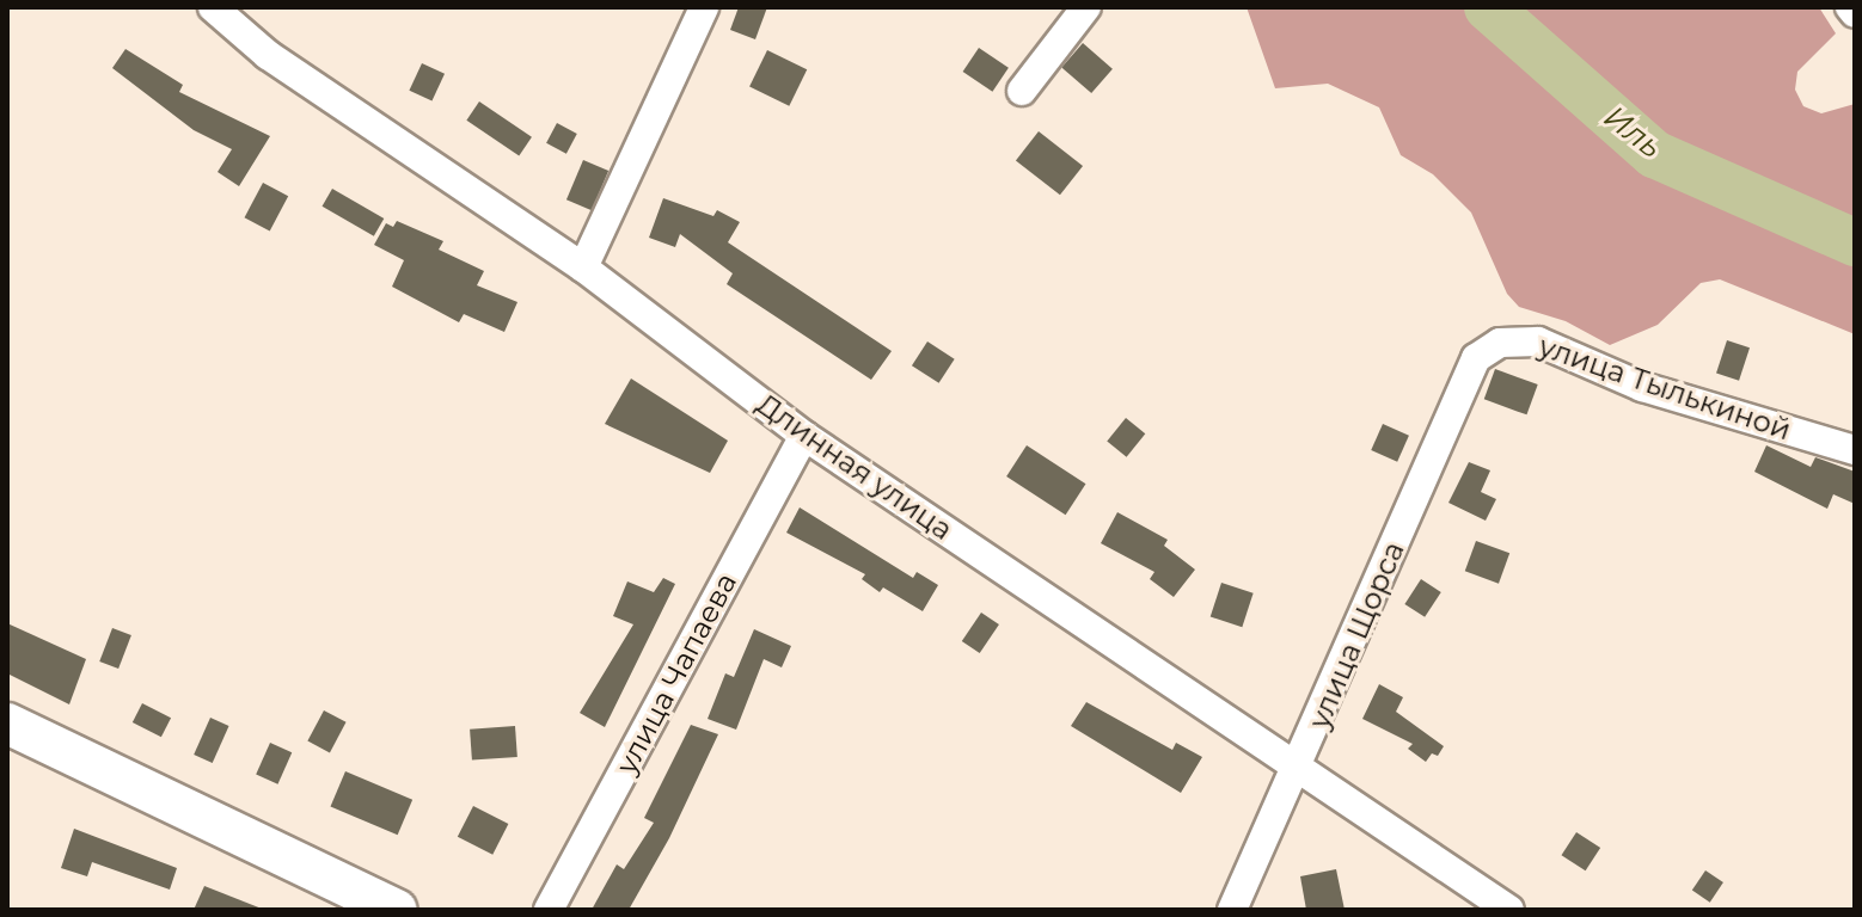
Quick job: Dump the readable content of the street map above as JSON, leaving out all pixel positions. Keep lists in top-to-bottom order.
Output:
{
  "streets": {
    "street": [
      "улица Тылькиной",
      "Длинная улица",
      "улица Щорса",
      "улица Чапаева"
    ]
  },
  "crossings": [
    ["улица Тылькиной", "улица Щорса"],
    ["Длинная улица", "улица Щорса"],
    ["Длинная улица", "улица Чапаева"]
  ],
  "water": ["Иль"]
}
